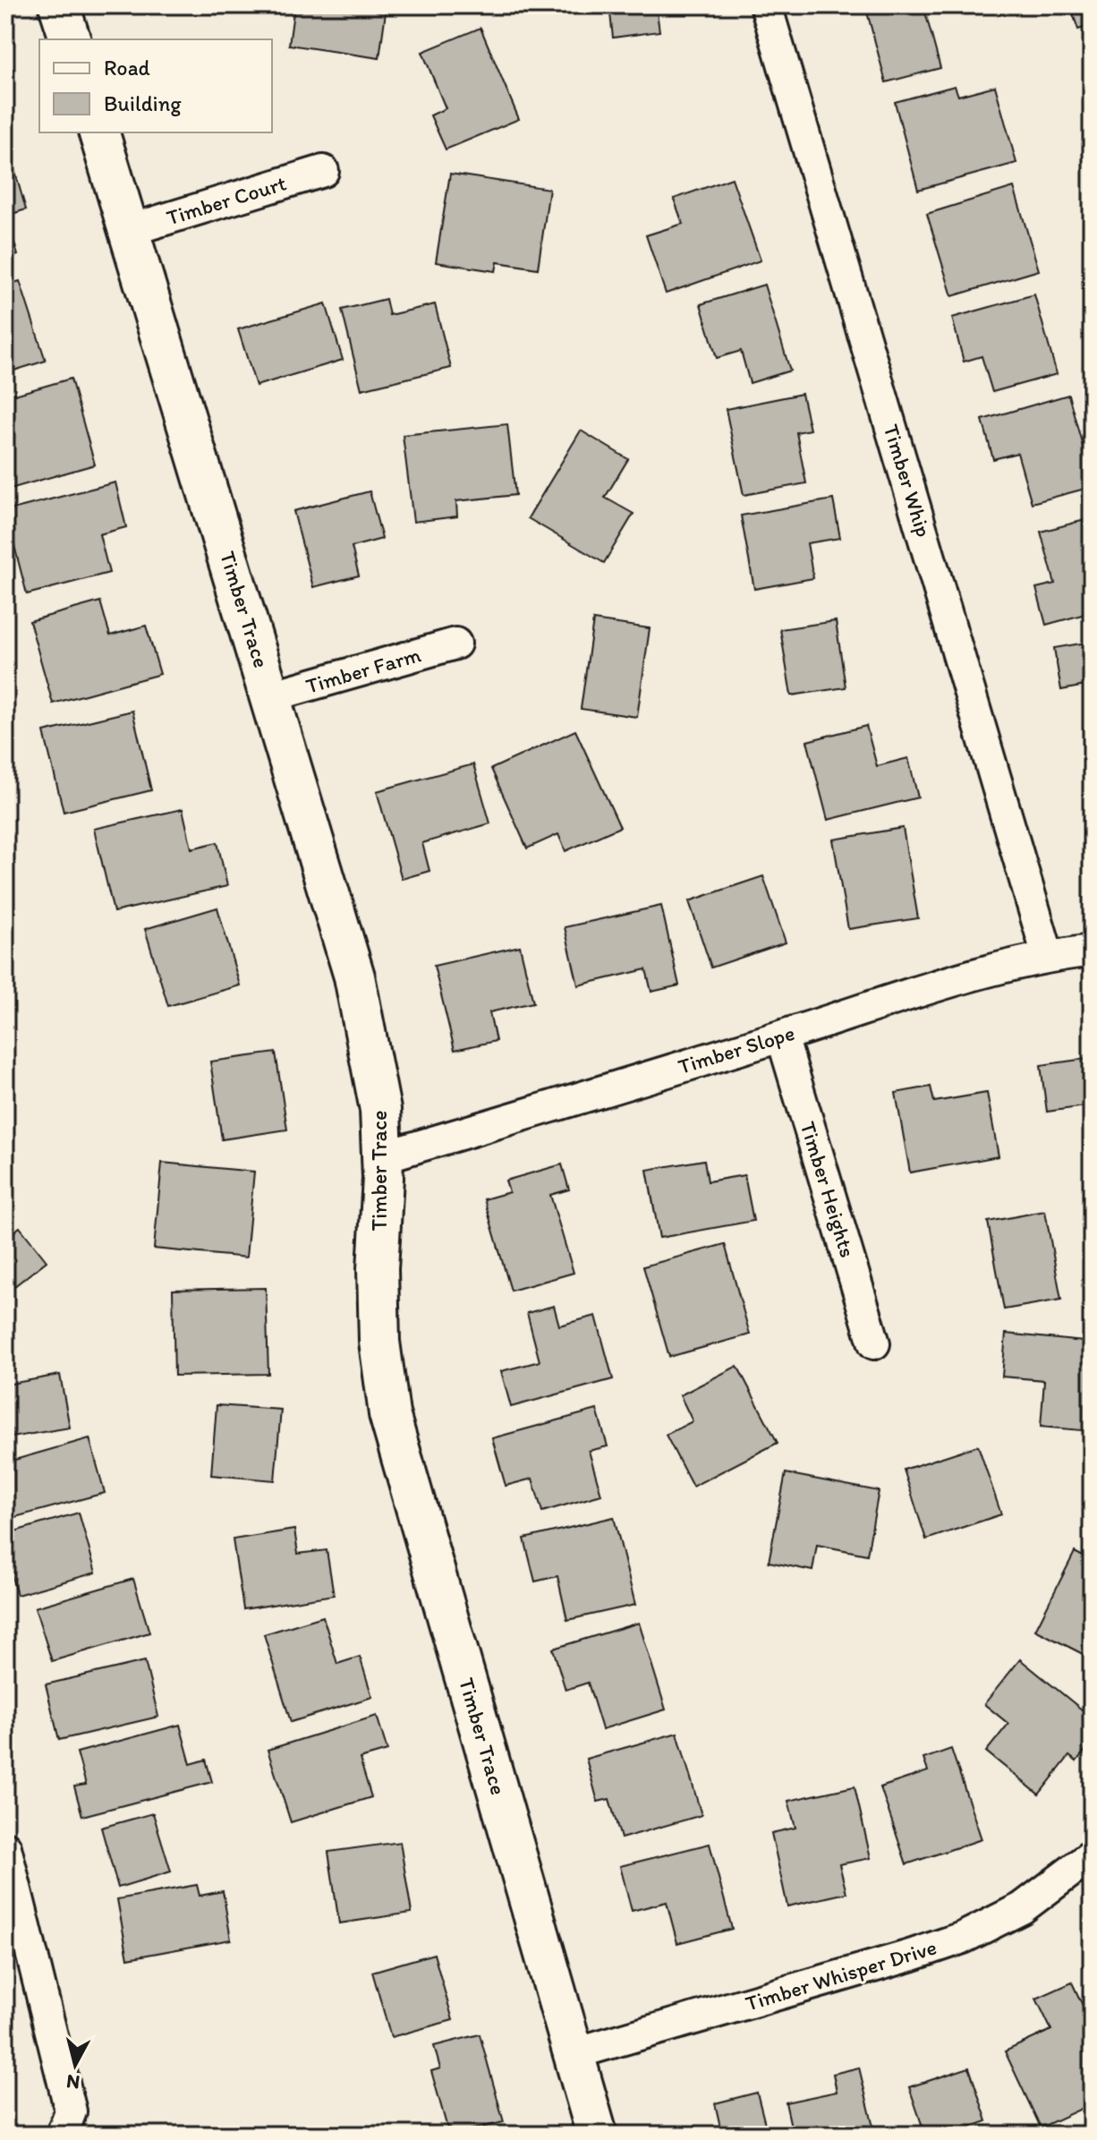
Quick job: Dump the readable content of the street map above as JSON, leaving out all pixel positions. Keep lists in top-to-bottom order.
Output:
{
  "streets": {
    "street": [
      "Timber Court",
      "Timber Whip",
      "Timber Trace",
      "Timber Farm",
      "Timber Slope",
      "Timber Heights",
      "Timber Whisper Drive"
    ]
  },
  "crossings": [
    ["Timber Court", "Timber Trace"],
    ["Timber Whip", "Timber Slope"],
    ["Timber Trace", "Timber Farm"],
    ["Timber Trace", "Timber Slope"],
    ["Timber Trace", "Timber Whisper Drive"],
    ["Timber Slope", "Timber Heights"]
  ],
  "legend": ["Road", "Building"],
  "north": "bottom"
}
